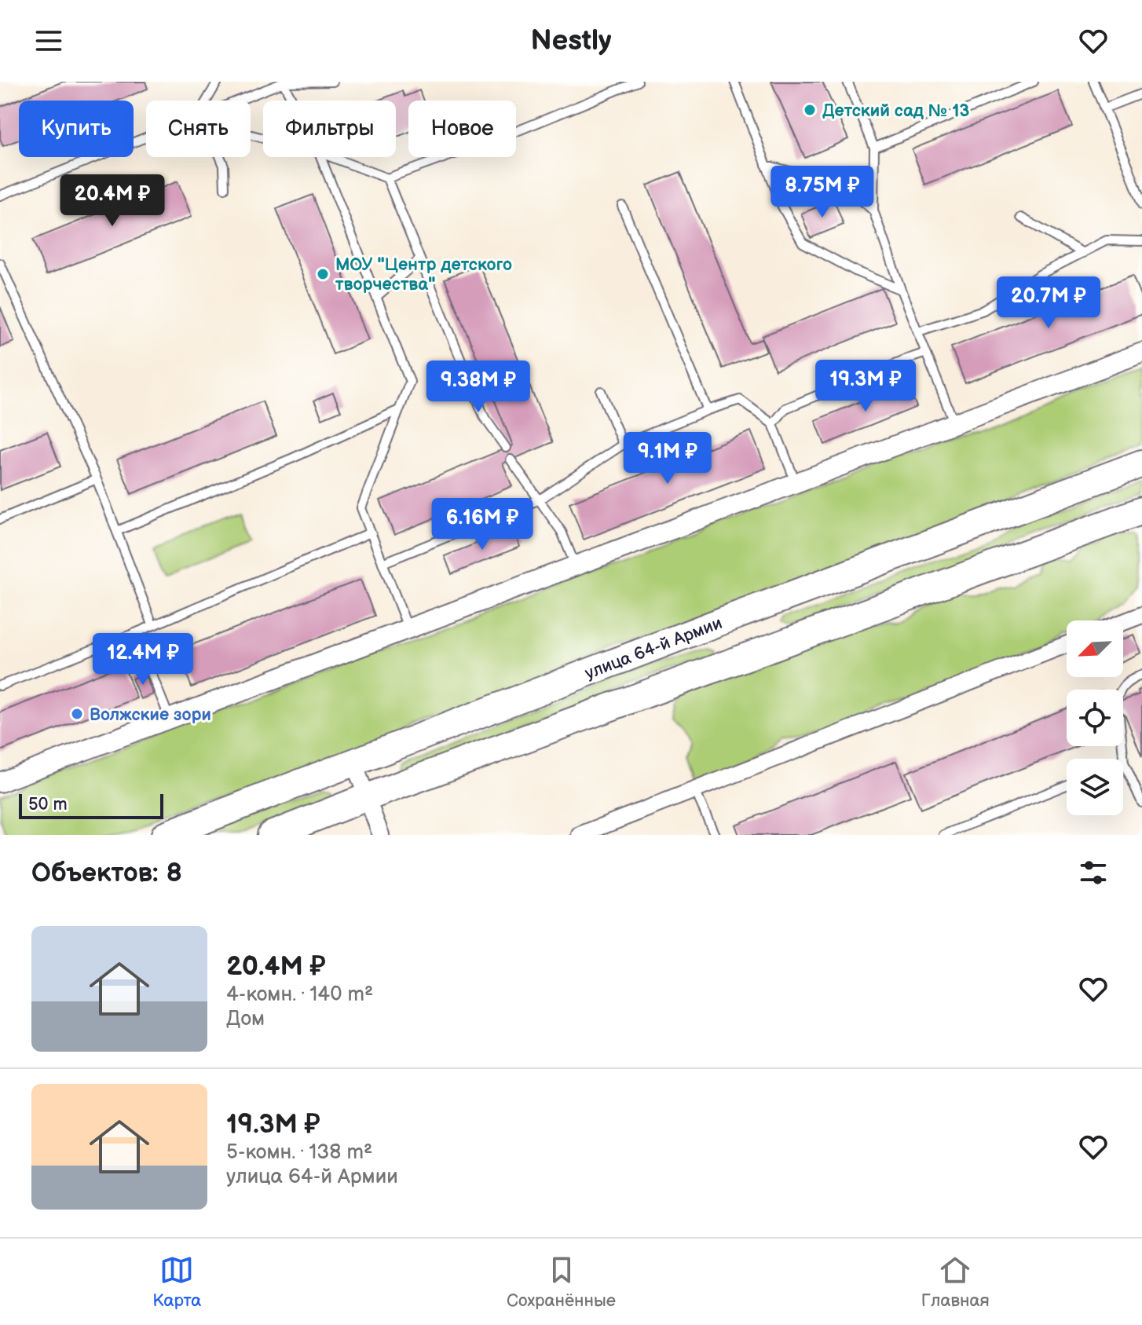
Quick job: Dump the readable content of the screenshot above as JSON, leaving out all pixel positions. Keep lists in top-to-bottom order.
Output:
{
  "streets": {
    "highway": ["улица 64-й Армии"]
  },
  "places": ["Детский сад № 13", "МОУ \"Центр детского творчества\"", "Волжские зори"],
  "scale_bar": "50 m",
  "north": "bottom left",
  "page": {
    "header": "Nestly",
    "chip": [
      "Купить",
      "Снять",
      "Фильтры",
      "Новое"
    ],
    "price": [
      "8.75M ₽",
      "20.4M ₽",
      "20.7M ₽",
      "19.3M ₽",
      "9.38M ₽",
      "9.1M ₽",
      "6.16M ₽",
      "12.4M ₽"
    ],
    "scale": "50 m",
    "heading": "Объектов: 8",
    "list": [
      {
        "name": "20.4M ₽",
        "note": "4-комн. · 140 m² · Дом"
      },
      {
        "name": "19.3M ₽",
        "note": "5-комн. · 138 m² · улица 64-й Армии"
      }
    ],
    "tabs": ["Карта", "Сохранённые", "Главная"]
  }
}
